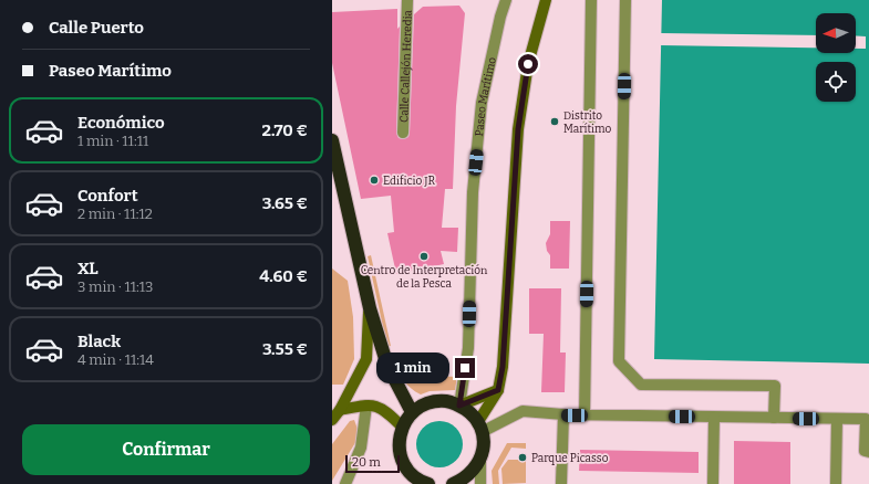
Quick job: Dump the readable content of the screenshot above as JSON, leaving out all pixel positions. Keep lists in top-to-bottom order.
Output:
{
  "streets": {
    "street": ["Calle Callejón Heredia", "Paseo Marítimo"]
  },
  "places": [
    "Distrito Marítimo",
    "Edificio JR",
    "Centro de Interpretación de la Pesca",
    "Parque Picasso"
  ],
  "scale_bar": "20 m",
  "north": "left",
  "page": {
    "banner": ["Calle Puerto", "Paseo Marítimo"],
    "list": [
      {
        "name": "Económico",
        "note": "1 min · 11:11",
        "value": "2.70 €"
      },
      {
        "name": "Confort",
        "note": "2 min · 11:12",
        "value": "3.65 €"
      },
      {
        "name": "XL",
        "note": "3 min · 11:13",
        "value": "4.60 €"
      },
      {
        "name": "Black",
        "note": "4 min · 11:14",
        "value": "3.55 €"
      }
    ],
    "bubble": "1 min",
    "buttons": "Confirmar",
    "scale": "20 m"
  }
}
